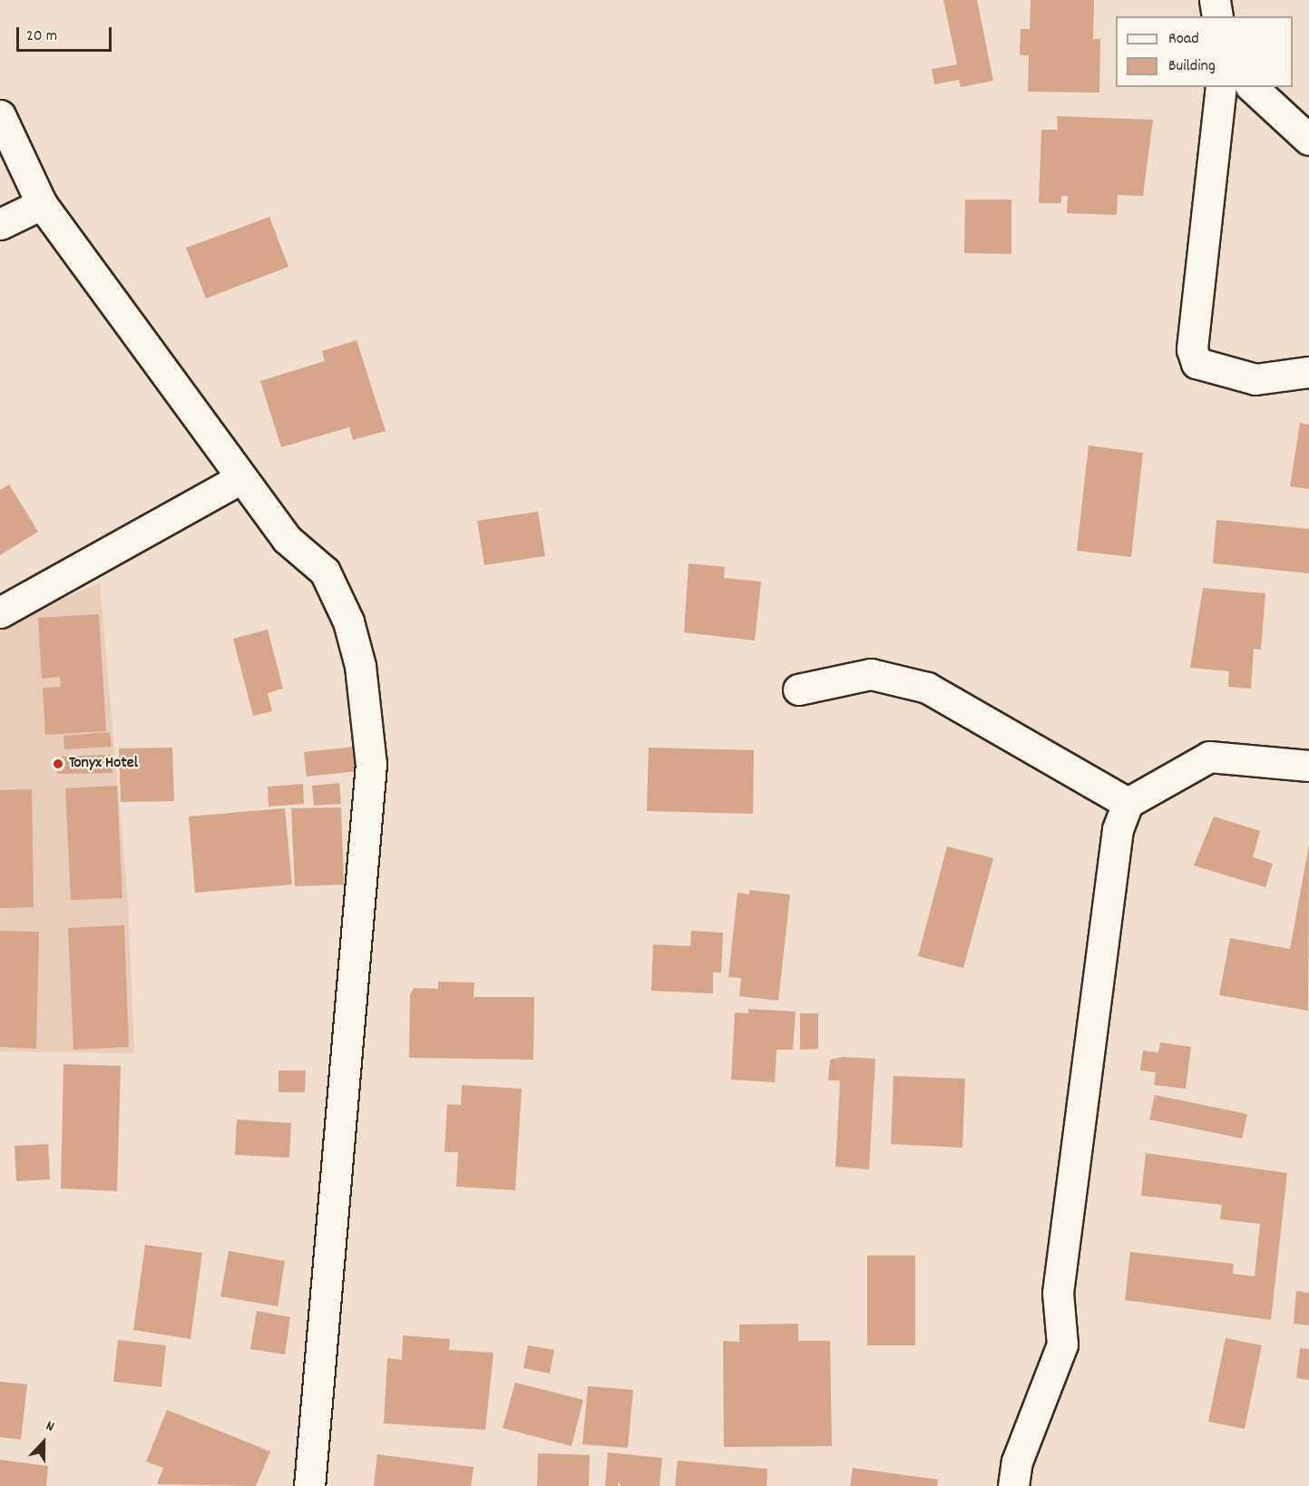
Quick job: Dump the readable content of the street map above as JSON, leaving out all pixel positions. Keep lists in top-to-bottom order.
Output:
{
  "places": ["Tonyx Hotel"],
  "legend": ["Road", "Building"],
  "scale_bar": "20 m",
  "north": "top"
}
